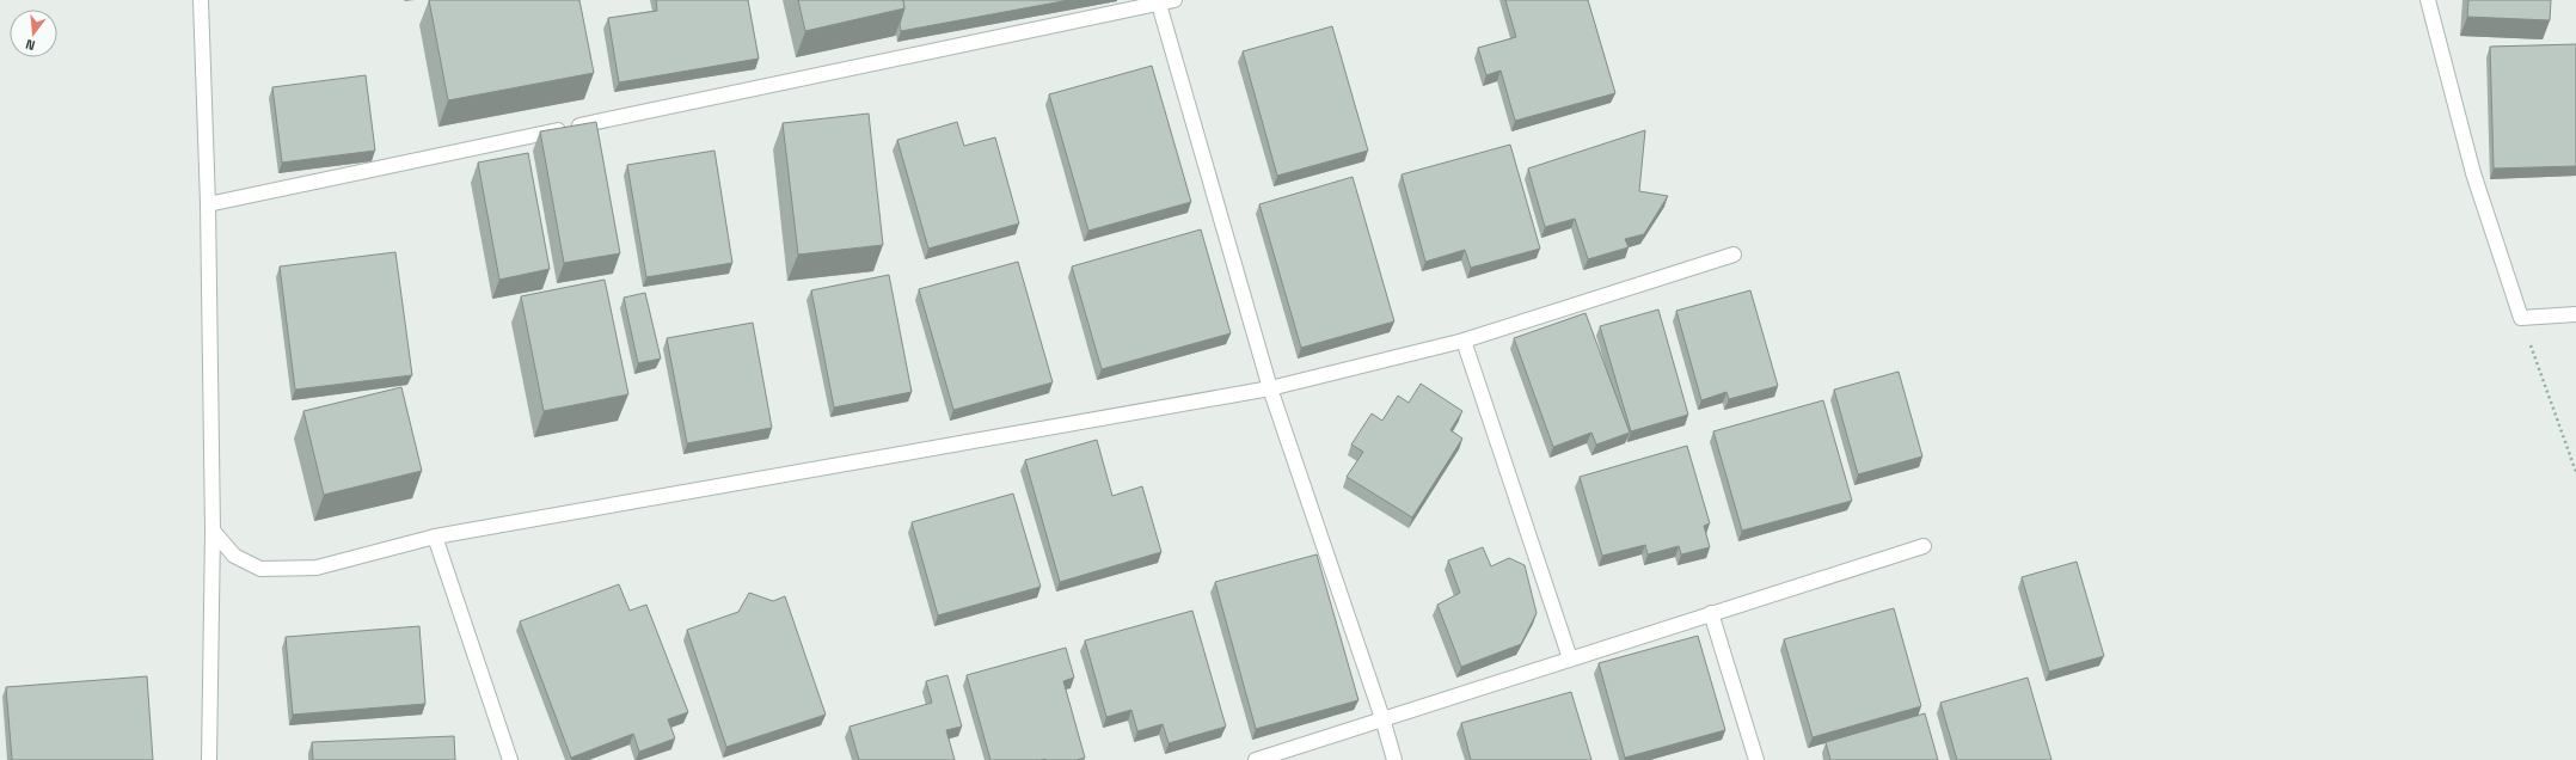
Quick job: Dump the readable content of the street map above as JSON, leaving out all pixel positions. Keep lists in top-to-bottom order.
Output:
{
  "north": "bottom"
}
